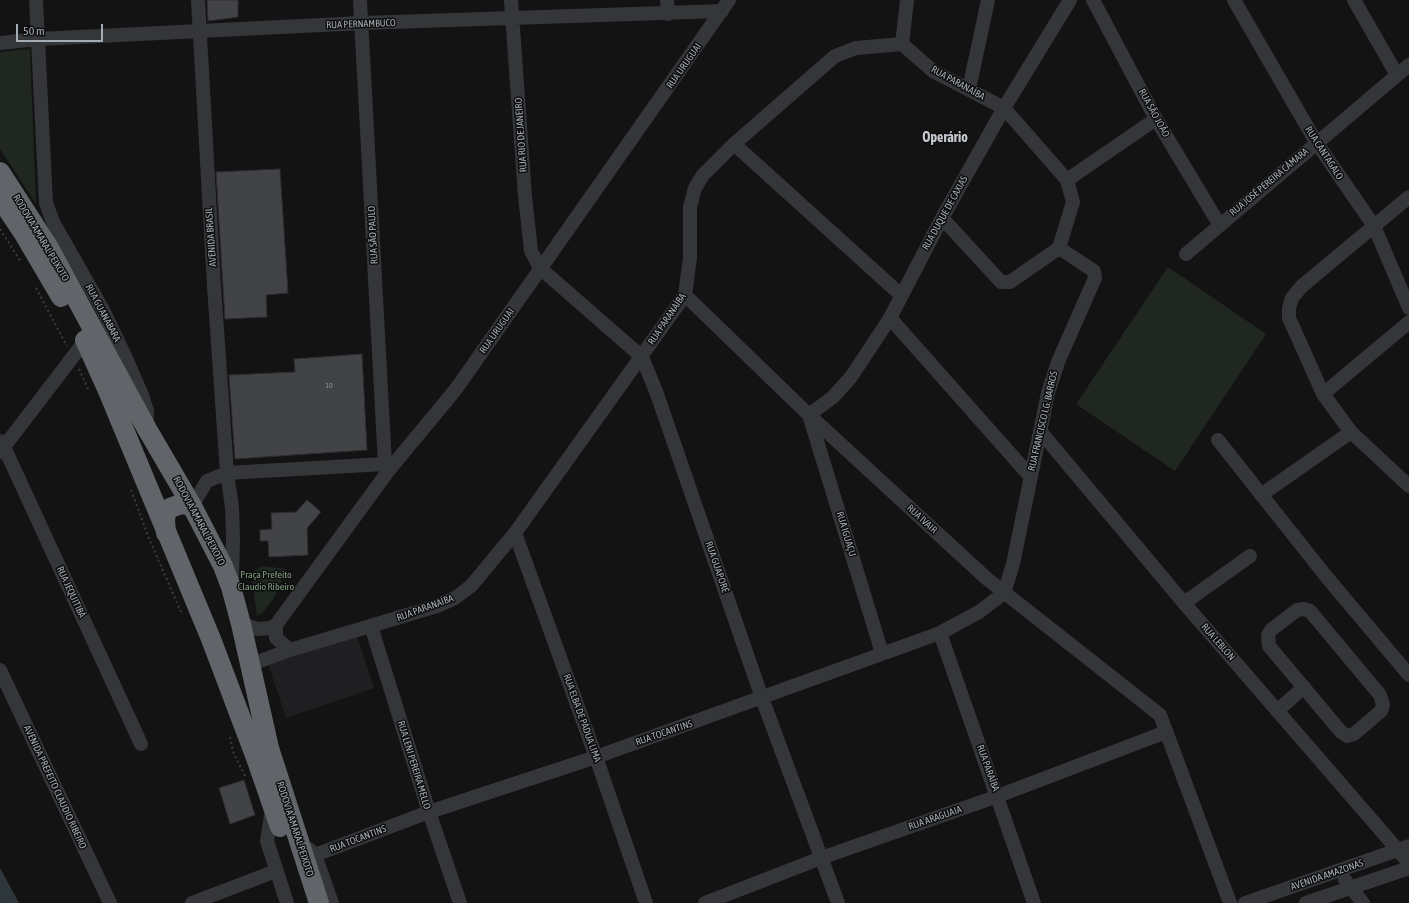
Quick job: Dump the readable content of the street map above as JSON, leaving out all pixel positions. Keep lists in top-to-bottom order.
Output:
{
  "streets": {
    "highway": ["RODOVIA AMARAL PEIXOTO"],
    "street": [
      "RUA PERNAMBUCO",
      "RUA URUGUAI",
      "RUA PARANAÍBA",
      "RUA SÃO JOÃO",
      "RUA RIO DE JANEIRO",
      "RUA CANTAGALO",
      "RUA JOSÉ PEREIRA CÂMARA",
      "RUA DUQUE DE CAXIAS",
      "RUA SÃO PAULO",
      "AVENIDA BRASIL",
      "RUA GUANABARA",
      "RUA FRANCISCO I.G. BARROS",
      "RUA IVAIR",
      "RUA IGUAÇU",
      "RUA GUAPORÉ",
      "RUA JEQUITIBÁ",
      "RUA LEBLON",
      "RUA ELBA DE PÁDUA LIMA",
      "RUA TOCANTINS",
      "RUA LENI PEREIRA MELLO",
      "RUA PARAÍBA",
      "AVENIDA PREFEITO CLAUDIO RIBEIRO",
      "RUA ARAGUAIA",
      "AVENIDA AMAZONAS"
    ]
  },
  "crossings": [
    ["RUA PERNAMBUCO", "RUA URUGUAI"],
    ["RUA PERNAMBUCO", "RUA RIO DE JANEIRO"],
    ["RUA PERNAMBUCO", "RUA SÃO PAULO"],
    ["RUA PERNAMBUCO", "AVENIDA BRASIL"],
    ["RUA PERNAMBUCO", "RUA GUANABARA"],
    ["RUA URUGUAI", "RUA RIO DE JANEIRO"],
    ["RUA URUGUAI", "RUA SÃO PAULO"],
    ["RUA URUGUAI", "RUA GUAPORÉ"],
    ["RUA PARANAÍBA", "RUA DUQUE DE CAXIAS"],
    ["RUA PARANAÍBA", "RODOVIA AMARAL PEIXOTO"],
    ["RUA PARANAÍBA", "RUA IVAIR"],
    ["RUA PARANAÍBA", "RUA GUAPORÉ"],
    ["RUA PARANAÍBA", "RUA ELBA DE PÁDUA LIMA"],
    ["RUA PARANAÍBA", "RUA LENI PEREIRA MELLO"],
    ["RUA SÃO JOÃO", "RUA JOSÉ PEREIRA CÂMARA"],
    ["RUA RIO DE JANEIRO", "RUA GUAPORÉ"],
    ["RUA CANTAGALO", "RUA JOSÉ PEREIRA CÂMARA"],
    ["RUA DUQUE DE CAXIAS", "RUA IVAIR"],
    ["RUA DUQUE DE CAXIAS", "RUA IGUAÇU"],
    ["AVENIDA BRASIL", "RODOVIA AMARAL PEIXOTO"],
    ["RODOVIA AMARAL PEIXOTO", "RUA GUANABARA"],
    ["RUA FRANCISCO I.G. BARROS", "RUA IVAIR"],
    ["RUA FRANCISCO I.G. BARROS", "RUA LEBLON"],
    ["RUA FRANCISCO I.G. BARROS", "RUA TOCANTINS"],
    ["RUA IVAIR", "RUA IGUAÇU"],
    ["RUA IVAIR", "RUA TOCANTINS"],
    ["RUA IVAIR", "RUA ARAGUAIA"],
    ["RUA IGUAÇU", "RUA TOCANTINS"],
    ["RUA GUAPORÉ", "RUA TOCANTINS"],
    ["RUA GUAPORÉ", "RUA ARAGUAIA"],
    ["RUA LEBLON", "AVENIDA AMAZONAS"],
    ["RUA ELBA DE PÁDUA LIMA", "RUA TOCANTINS"],
    ["RUA TOCANTINS", "RUA LENI PEREIRA MELLO"],
    ["RUA TOCANTINS", "RUA PARAÍBA"],
    ["RUA PARAÍBA", "RUA ARAGUAIA"]
  ],
  "districts": ["Operário"],
  "parks": ["Praça Prefeito Claudio Ribeiro"],
  "house_numbers": ["10"],
  "scale_bar": "50 m"
}
